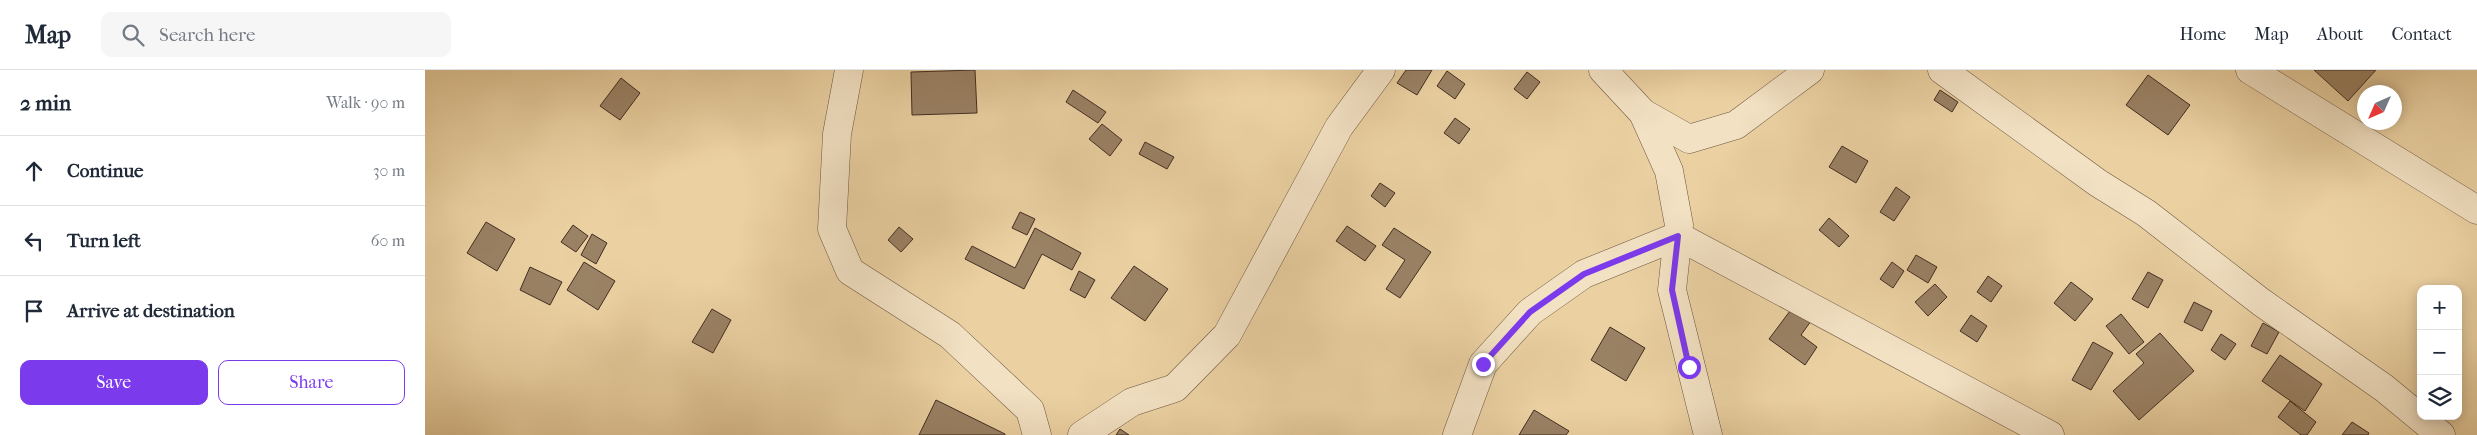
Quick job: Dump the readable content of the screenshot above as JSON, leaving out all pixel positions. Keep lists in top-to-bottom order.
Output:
{
  "north": "bottom left",
  "page": {
    "header": "Map",
    "search": "Search here",
    "nav": [
      "Home",
      "Map",
      "About",
      "Contact"
    ],
    "heading": ["2 min", "Walk · 90 m"],
    "list": [
      ["Continue", "30 m"],
      ["Turn left", "60 m"],
      "Arrive at destination"
    ],
    "map_buttons": ["+", "−"],
    "buttons": ["Save", "Share"]
  }
}
